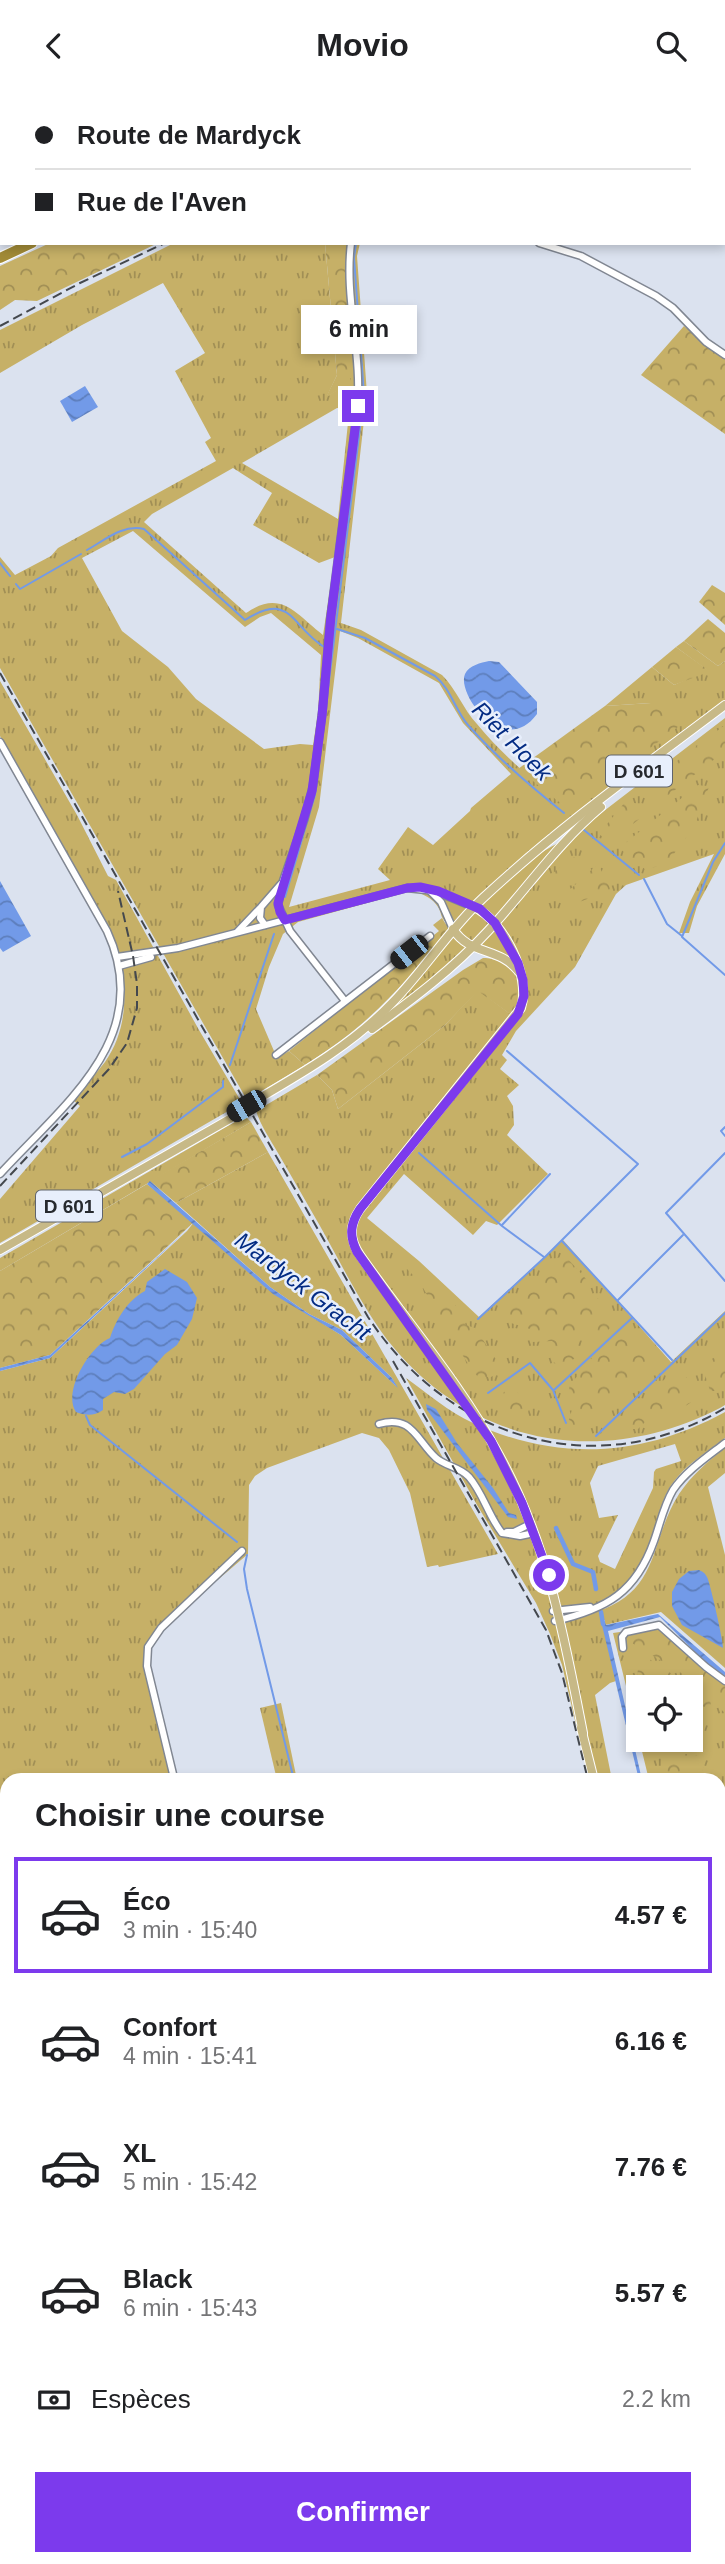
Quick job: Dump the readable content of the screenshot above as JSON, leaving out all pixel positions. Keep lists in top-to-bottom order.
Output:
{
  "streets": {
    "main road": ["D 601"]
  },
  "water": ["Riet Hoek", "Mardyck Gracht"],
  "page": {
    "header": "Movio",
    "banner": ["Route de Mardyck", "Rue de l'Aven"],
    "bubble": "6 min",
    "heading": "Choisir une course",
    "list": [
      {
        "name": "Éco",
        "note": "3 min · 15:40",
        "value": "4.57 €"
      },
      {
        "name": "Confort",
        "note": "4 min · 15:41",
        "value": "6.16 €"
      },
      {
        "name": "XL",
        "note": "5 min · 15:42",
        "value": "7.76 €"
      },
      {
        "name": "Black",
        "note": "6 min · 15:43",
        "value": "5.57 €"
      }
    ],
    "pay": ["Espèces", "2.2 km"],
    "buttons": "Confirmer"
  }
}
